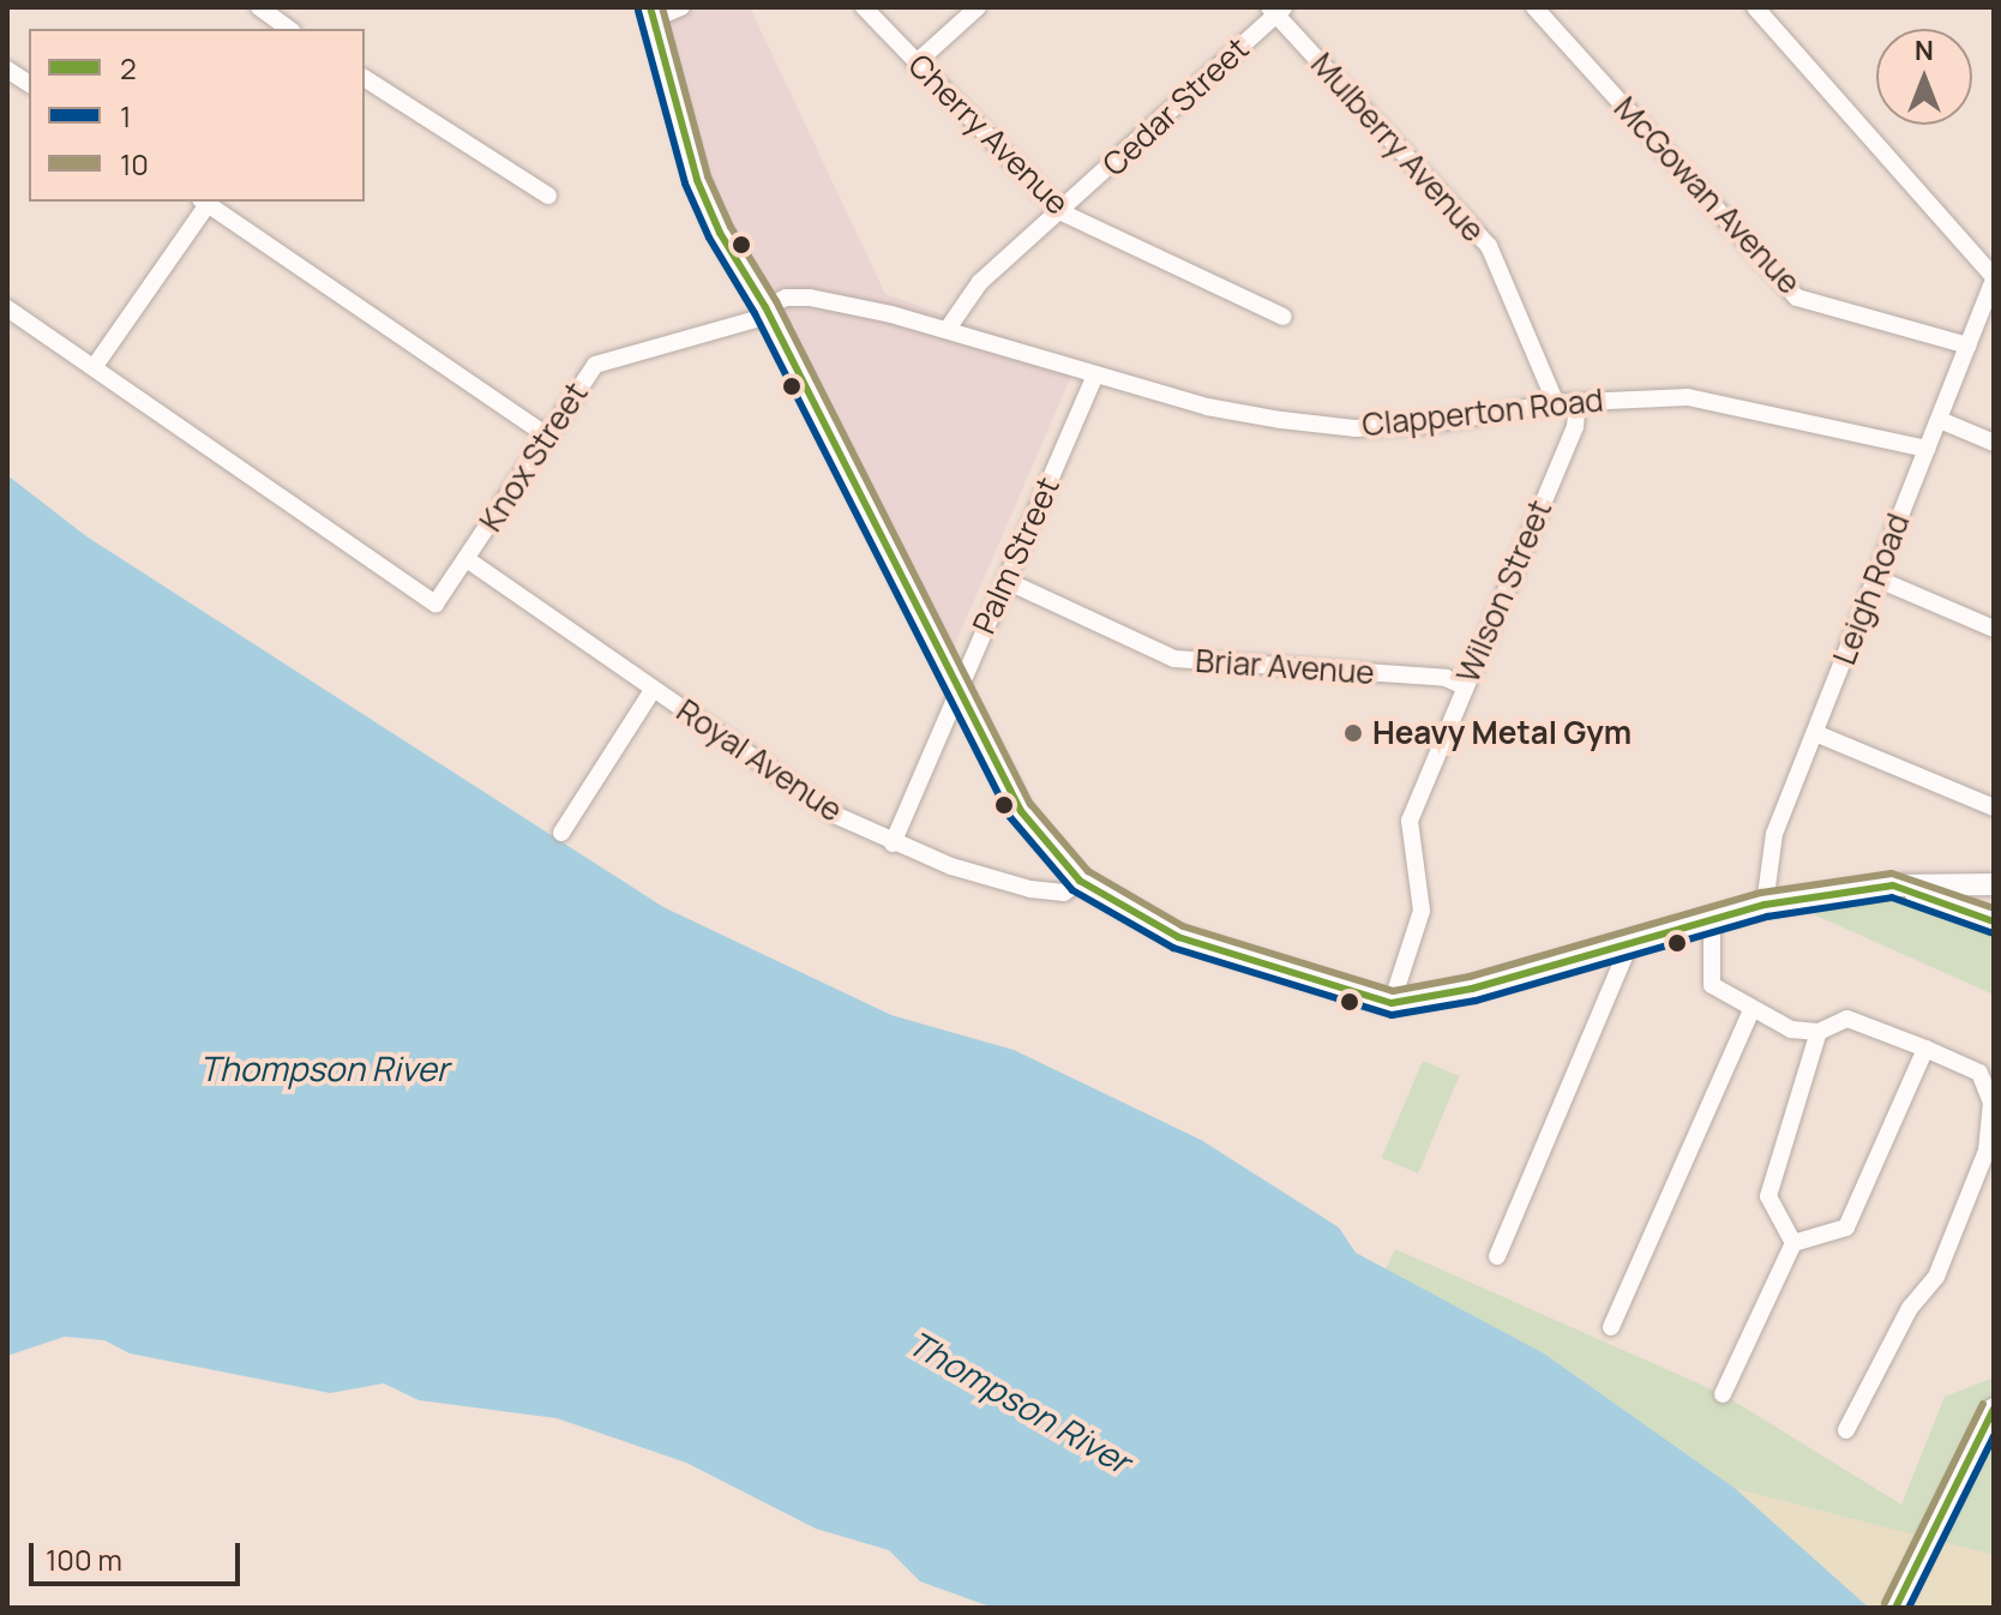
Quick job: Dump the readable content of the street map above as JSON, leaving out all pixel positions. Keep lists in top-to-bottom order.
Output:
{
  "streets": {
    "street": [
      "Cedar Street",
      "Cherry Avenue",
      "Mulberry Avenue",
      "McGowan Avenue",
      "Clapperton Road",
      "Knox Street",
      "Palm Street",
      "Leigh Road",
      "Wilson Street",
      "Briar Avenue",
      "Royal Avenue"
    ]
  },
  "crossings": [
    ["Cedar Street", "Cherry Avenue"],
    ["Cedar Street", "Mulberry Avenue"],
    ["Cedar Street", "Clapperton Road"],
    ["Mulberry Avenue", "Clapperton Road"],
    ["McGowan Avenue", "Leigh Road"],
    ["Clapperton Road", "Knox Street"],
    ["Clapperton Road", "Palm Street"],
    ["Clapperton Road", "Leigh Road"],
    ["Clapperton Road", "Wilson Street"],
    ["Knox Street", "Royal Avenue"],
    ["Palm Street", "Briar Avenue"],
    ["Palm Street", "Royal Avenue"],
    ["Wilson Street", "Briar Avenue"]
  ],
  "water": ["Thompson River"],
  "places": ["Heavy Metal Gym"],
  "lines": ["transit line 2", "transit line 10", "transit line 1"],
  "legend": ["2", "1", "10"],
  "scale_bar": "100 m",
  "north": "top"
}
